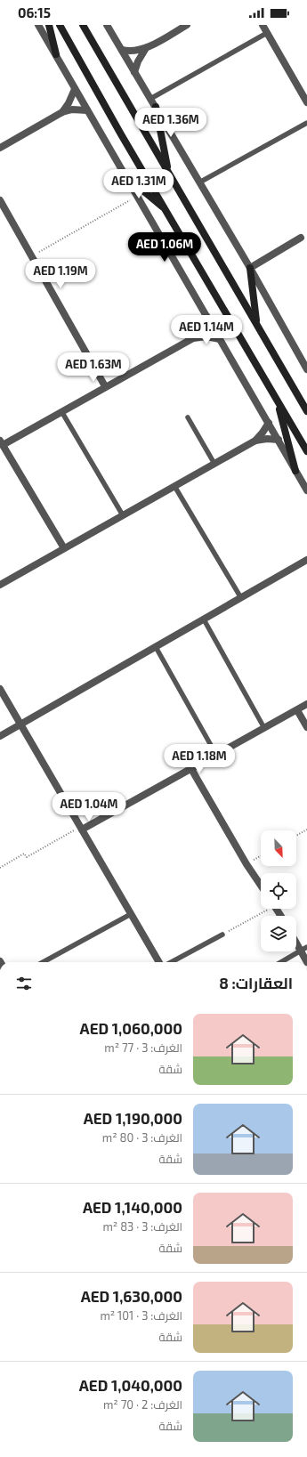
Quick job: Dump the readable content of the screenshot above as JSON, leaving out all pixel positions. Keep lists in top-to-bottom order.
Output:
{
  "north": "bottom right",
  "page": {
    "status": "06:15",
    "price": [
      "AED 1.36M",
      "AED 1.31M",
      "AED 1.06M",
      "AED 1.19M",
      "AED 1.14M",
      "AED 1.63M",
      "AED 1.18M",
      "AED 1.04M"
    ],
    "heading": "العقارات: 8",
    "list": [
      {
        "name": "AED 1,060,000",
        "note": "الغرف: 3 · 77 m² · شقة"
      },
      {
        "name": "AED 1,190,000",
        "note": "الغرف: 3 · 80 m² · شقة"
      },
      {
        "name": "AED 1,140,000",
        "note": "الغرف: 3 · 83 m² · شقة"
      },
      {
        "name": "AED 1,630,000",
        "note": "الغرف: 3 · 101 m² · شقة"
      },
      {
        "name": "AED 1,040,000",
        "note": "الغرف: 2 · 70 m² · شقة"
      }
    ]
  }
}
